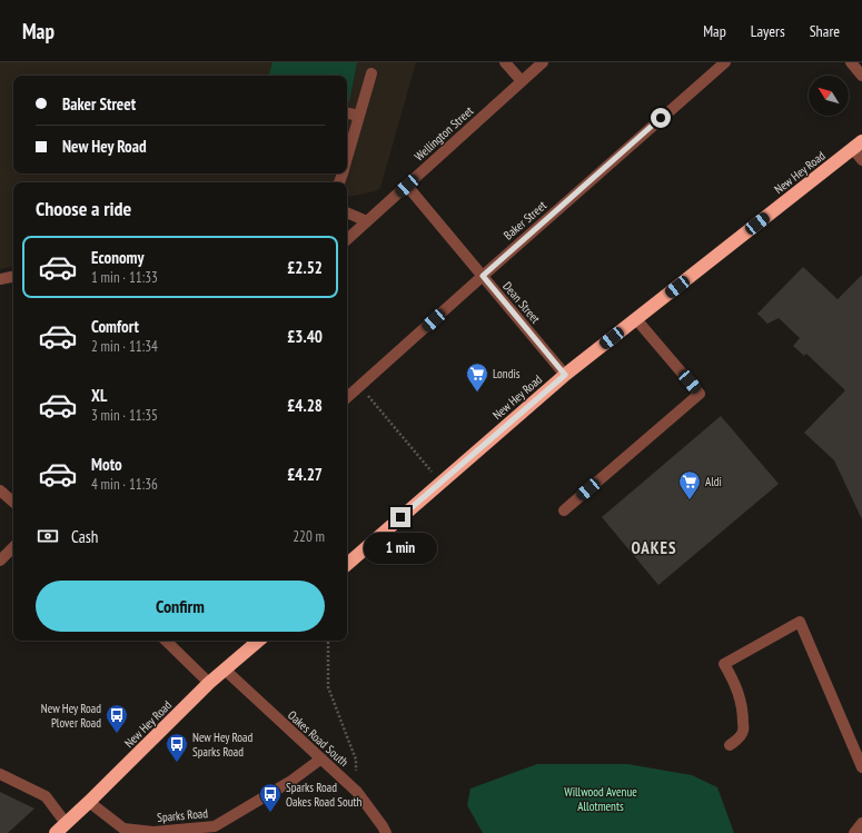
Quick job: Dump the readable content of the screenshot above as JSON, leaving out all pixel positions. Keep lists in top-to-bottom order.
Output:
{
  "streets": {
    "highway": ["New Hey Road"],
    "street": [
      "Wellington Street",
      "Baker Street",
      "Dean Street",
      "Oakes Road South",
      "Sparks Road"
    ]
  },
  "crossings": [
    ["Wellington Street", "Dean Street"],
    ["New Hey Road", "Dean Street"],
    ["New Hey Road", "Oakes Road South"],
    ["New Hey Road", "Sparks Road"],
    ["Baker Street", "Dean Street"],
    ["Oakes Road South", "Sparks Road"]
  ],
  "districts": ["OAKES"],
  "parks": ["Willwood Avenue Allotments"],
  "places": {
    "supermarket": ["Londis", "Aldi"],
    "bus stop": ["New Hey Road Plover Road", "New Hey Road Sparks Road", "Sparks Road Oakes Road South"]
  },
  "north": "top left",
  "page": {
    "header": "Map",
    "nav": ["Map", "Layers", "Share"],
    "banner": ["Baker Street", "New Hey Road"],
    "heading": "Choose a ride",
    "list": [
      {
        "name": "Economy",
        "note": "1 min · 11:33",
        "value": "£2.52"
      },
      {
        "name": "Comfort",
        "note": "2 min · 11:34",
        "value": "£3.40"
      },
      {
        "name": "XL",
        "note": "3 min · 11:35",
        "value": "£4.28"
      },
      {
        "name": "Moto",
        "note": "4 min · 11:36",
        "value": "£4.27"
      }
    ],
    "pay": ["Cash", "220 m"],
    "bubble": "1 min",
    "buttons": "Confirm"
  }
}
